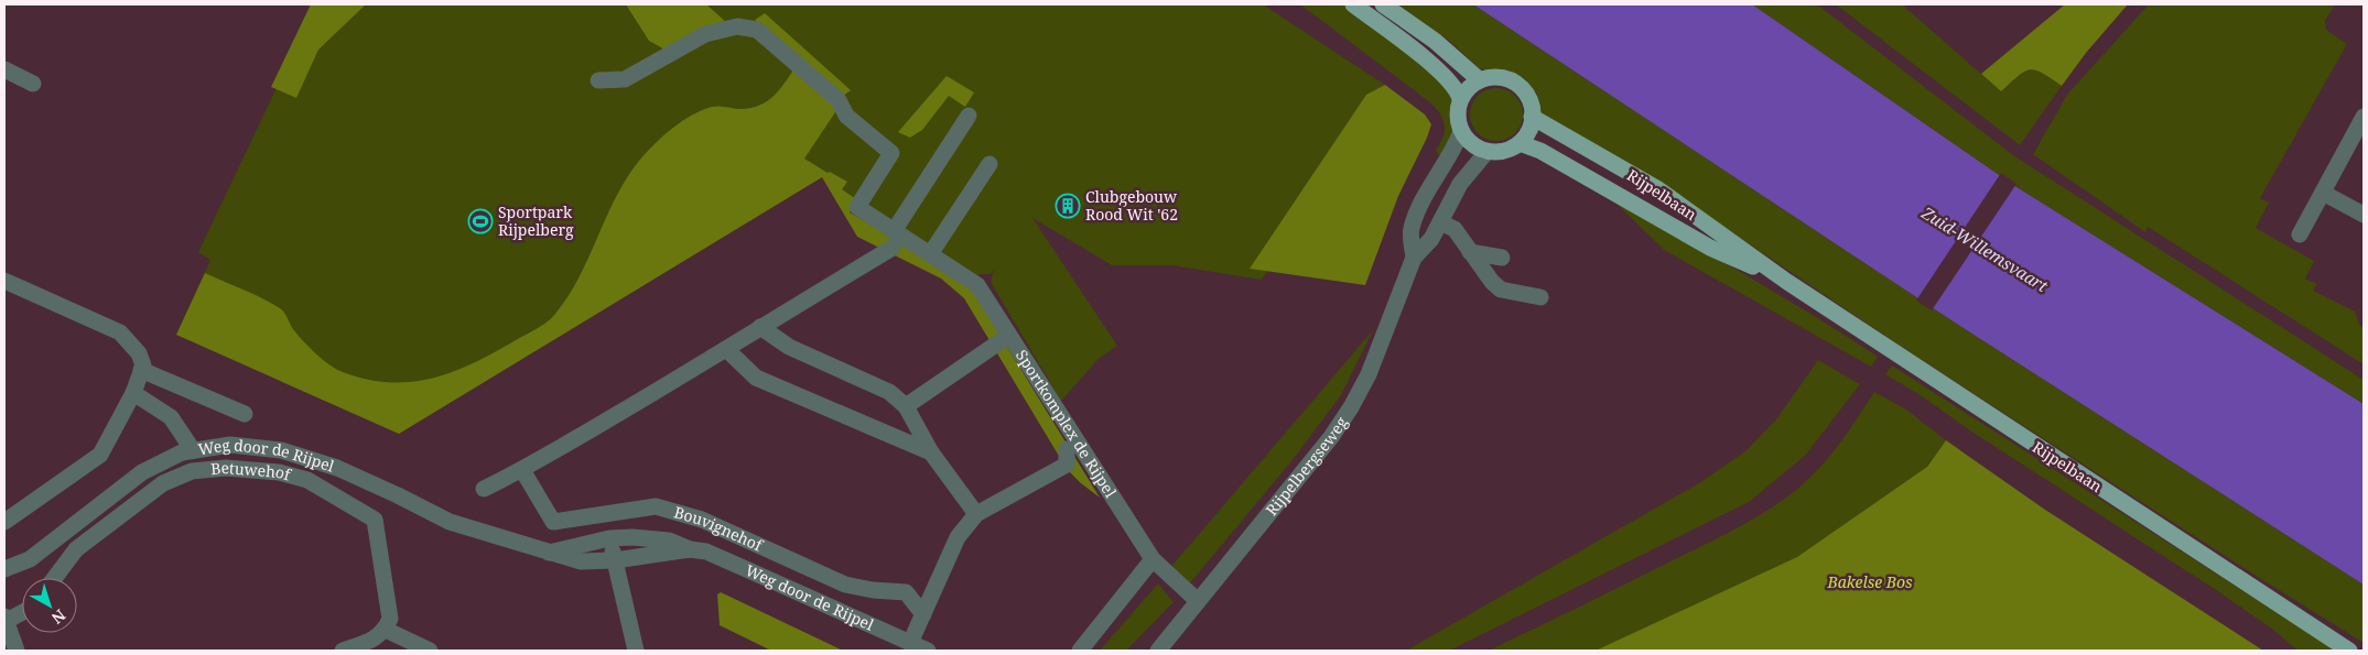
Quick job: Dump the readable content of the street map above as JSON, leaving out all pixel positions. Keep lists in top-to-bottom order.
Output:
{
  "streets": {
    "main road": ["Rijpelbaan"],
    "street": [
      "Sportkomplex de Rijpel",
      "Weg door de Rijpel",
      "Rijpelbergseweg",
      "Betuwehof",
      "Bouvignehof"
    ]
  },
  "crossings": [
    ["Rijpelbaan", "Rijpelbergseweg"],
    ["Sportkomplex de Rijpel", "Rijpelbergseweg"]
  ],
  "water": ["Zuid-Willemsvaart"],
  "parks": ["Bakelse Bos"],
  "places": {
    "building": ["Clubgebouw Rood Wit '62"],
    "sports": ["Sportpark Rijpelberg"]
  },
  "north": "bottom right"
}
